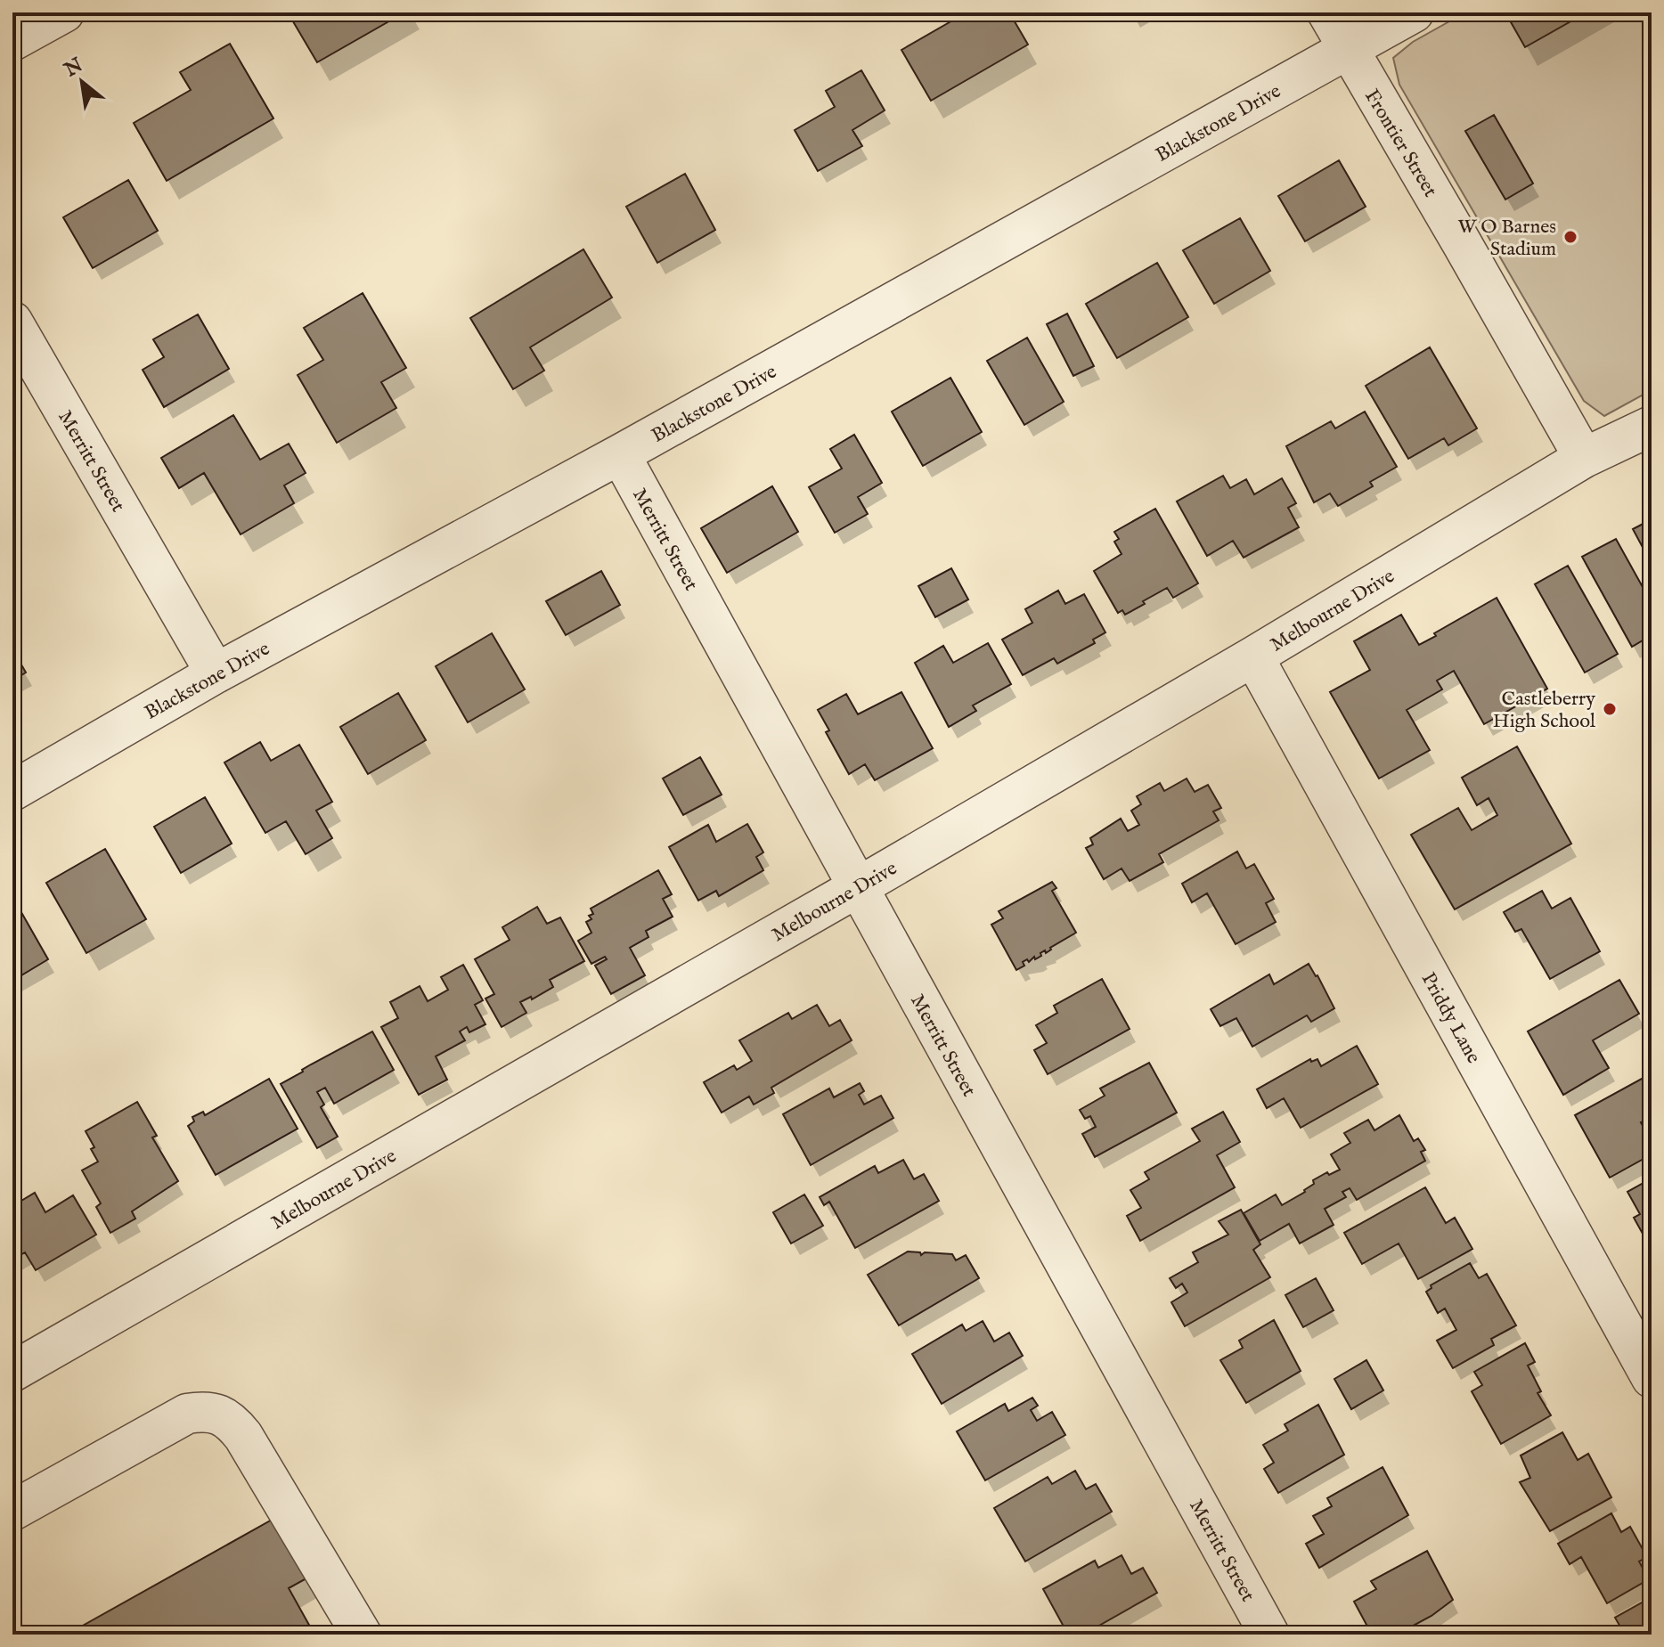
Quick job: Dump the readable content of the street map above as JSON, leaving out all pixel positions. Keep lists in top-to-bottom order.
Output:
{
  "streets": {
    "street": [
      "Blackstone Drive",
      "Frontier Street",
      "Merritt Street",
      "Melbourne Drive",
      "Priddy Lane"
    ]
  },
  "crossings": [
    ["Blackstone Drive", "Frontier Street"],
    ["Blackstone Drive", "Merritt Street"],
    ["Frontier Street", "Melbourne Drive"],
    ["Merritt Street", "Melbourne Drive"],
    ["Melbourne Drive", "Priddy Lane"]
  ],
  "places": ["W O Barnes Stadium", "Castleberry High School"],
  "north": "top left"
}
